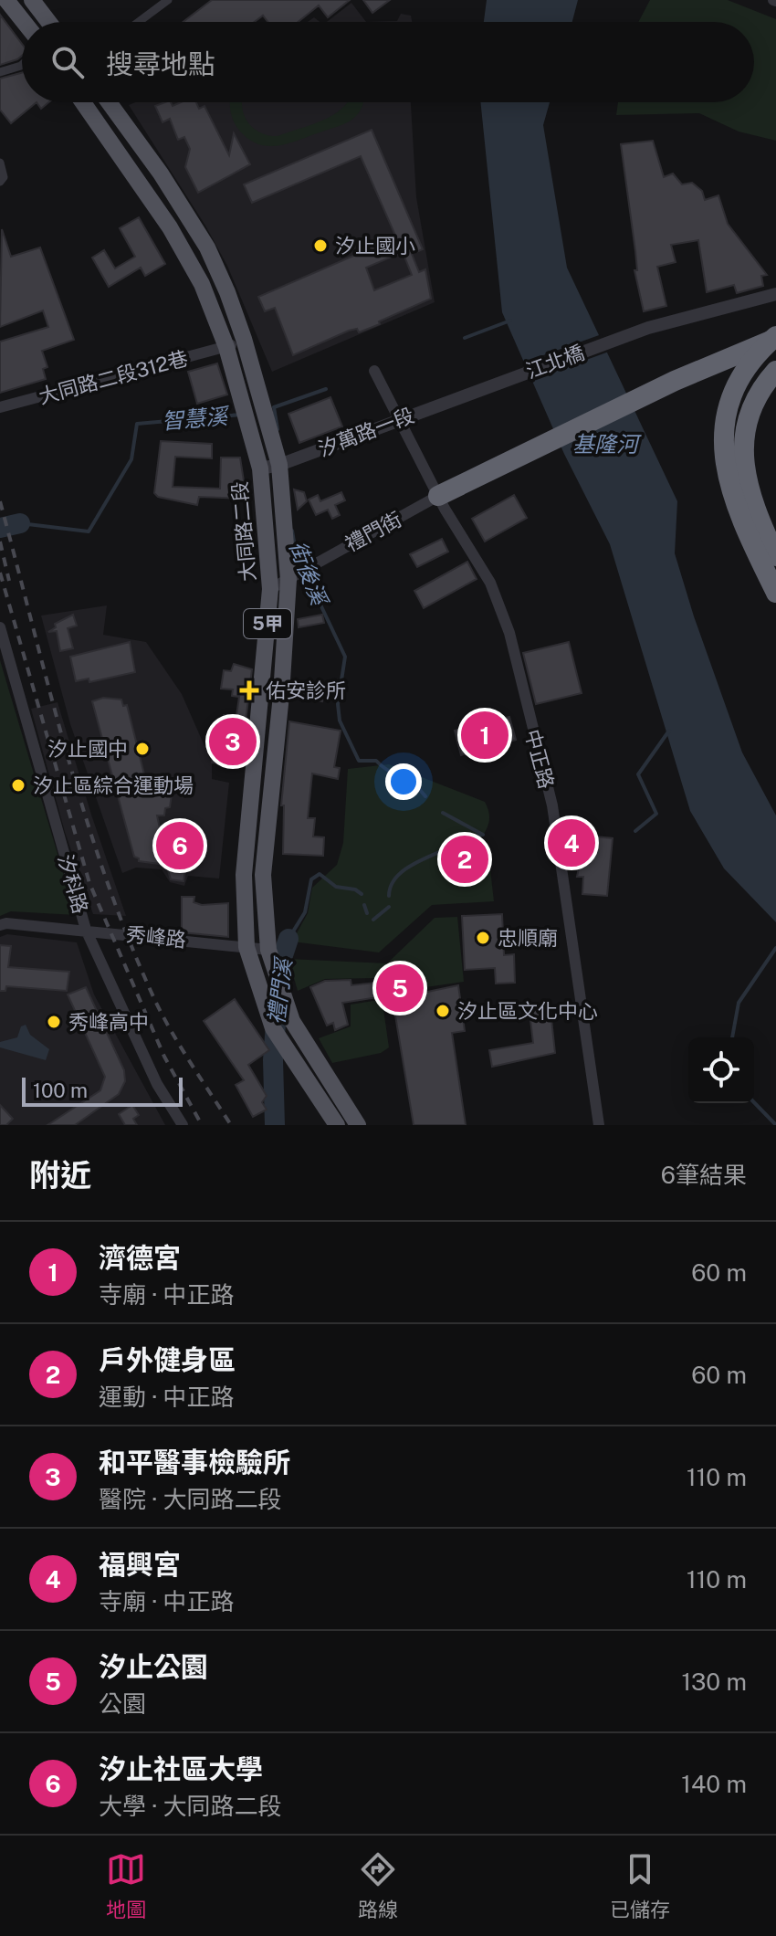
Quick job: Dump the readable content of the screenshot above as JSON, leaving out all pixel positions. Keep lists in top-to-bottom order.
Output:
{
  "streets": {
    "main road": ["大同路二段", "5甲"],
    "street": [
      "江北橋",
      "大同路二段312巷",
      "汐萬路一段",
      "禮門街",
      "中正路",
      "汐科路",
      "秀峰路"
    ]
  },
  "crossings": [
    ["江北橋", "汐萬路一段"],
    ["大同路二段312巷", "大同路二段"],
    ["汐萬路一段", "大同路二段"],
    ["汐萬路一段", "中正路"],
    ["大同路二段", "禮門街"],
    ["大同路二段", "秀峰路"],
    ["禮門街", "中正路"],
    ["汐科路", "秀峰路"]
  ],
  "water": [
    "智慧溪",
    "基隆河",
    "街後溪",
    "禮門溪"
  ],
  "places": {
    "other": [
      "汐止國小",
      "汐止國中",
      "汐止區綜合運動場",
      "忠順廟",
      "汐止區文化中心",
      "秀峰高中"
    ],
    "health": ["佑安診所"]
  },
  "scale_bar": "100 m",
  "page": {
    "search": "搜尋地點",
    "pins": [
      "1",
      "3",
      "4",
      "6",
      "2",
      "5"
    ],
    "scale": "100 m",
    "heading": ["附近", "6筆結果"],
    "list": [
      {
        "mark": "1",
        "name": "濟德宮",
        "note": "寺廟 · 中正路",
        "value": "60 m"
      },
      {
        "mark": "2",
        "name": "戶外健身區",
        "note": "運動 · 中正路",
        "value": "60 m"
      },
      {
        "mark": "3",
        "name": "和平醫事檢驗所",
        "note": "醫院 · 大同路二段",
        "value": "110 m"
      },
      {
        "mark": "4",
        "name": "福興宮",
        "note": "寺廟 · 中正路",
        "value": "110 m"
      },
      {
        "mark": "5",
        "name": "汐止公園",
        "note": "公園",
        "value": "130 m"
      },
      {
        "mark": "6",
        "name": "汐止社區大學",
        "note": "大學 · 大同路二段",
        "value": "140 m"
      }
    ],
    "nav": ["地圖", "路線", "已儲存"]
  }
}
